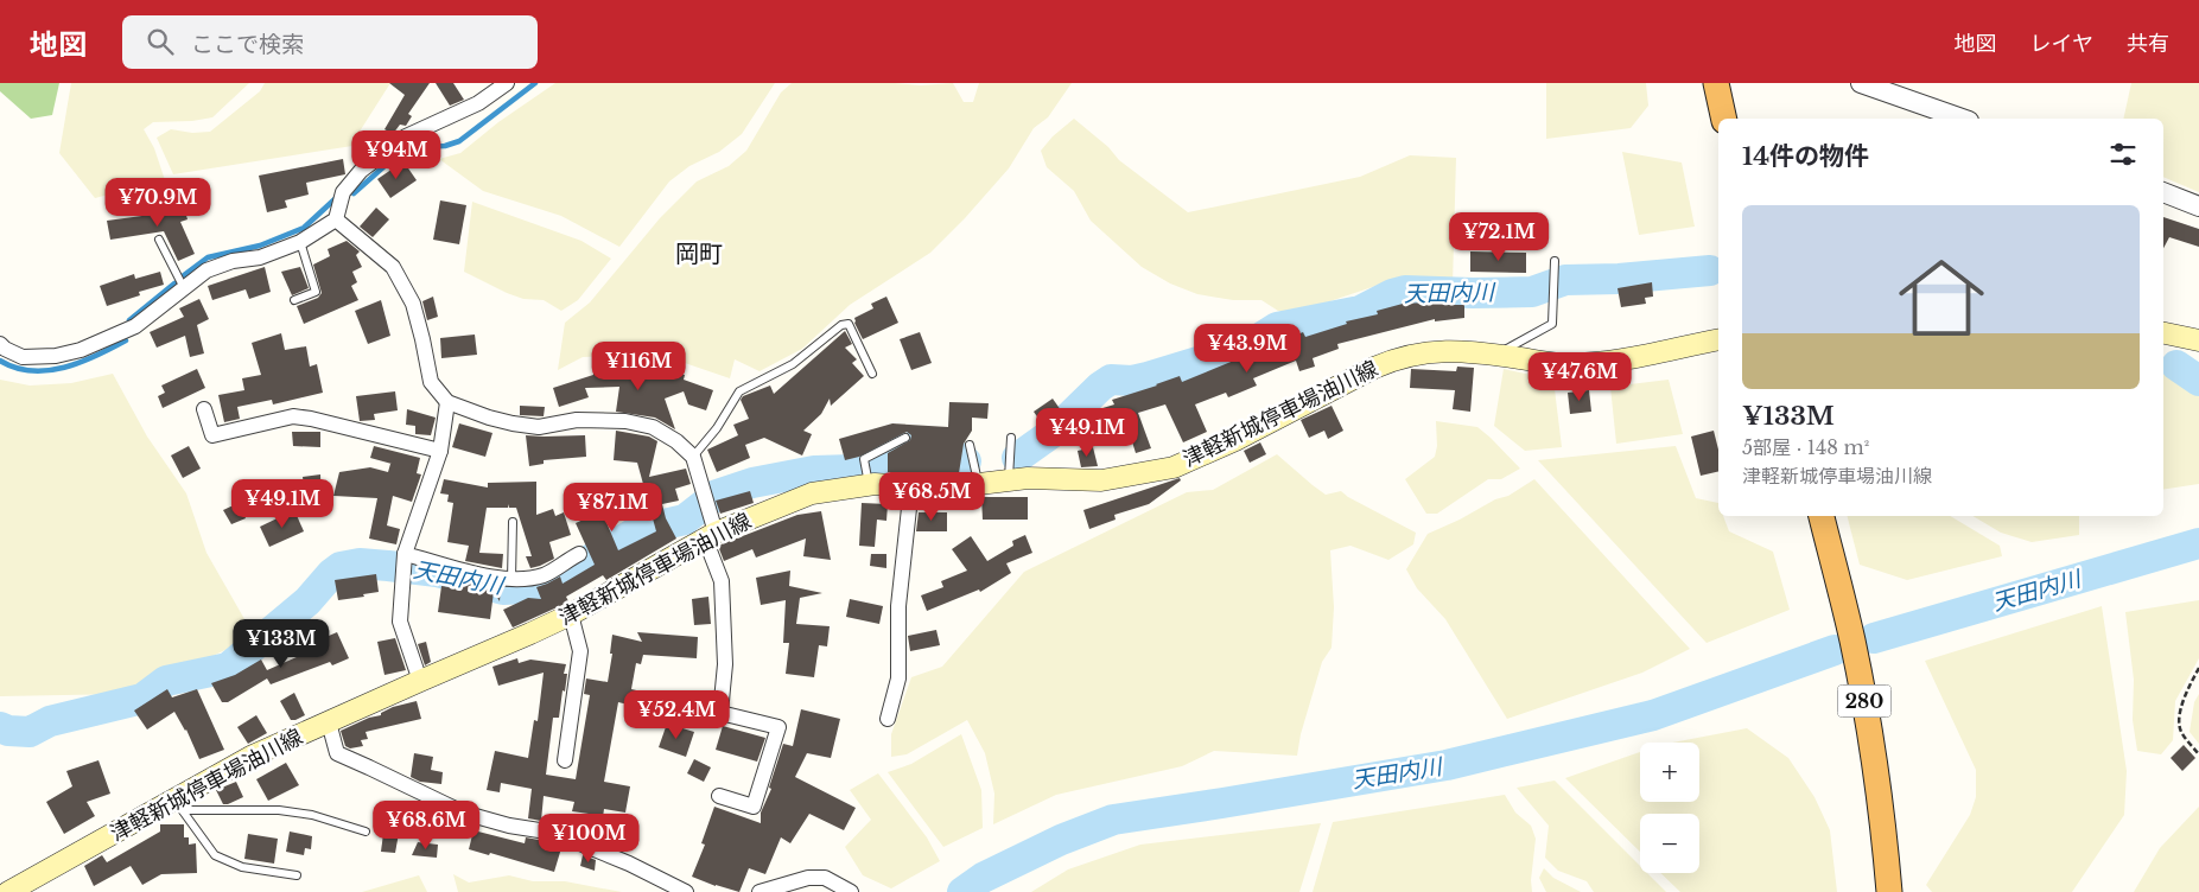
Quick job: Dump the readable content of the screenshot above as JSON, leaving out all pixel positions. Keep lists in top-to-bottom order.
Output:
{
  "streets": {
    "highway": ["280"],
    "main road": ["津軽新城停車場油川線"]
  },
  "districts": ["岡町"],
  "water": ["天田内川"],
  "page": {
    "header": "地図",
    "search": "ここで検索",
    "nav": ["地図", "レイヤ", "共有"],
    "heading": "14件の物件",
    "price": [
      "¥94M",
      "¥70.9M",
      "¥72.1M",
      "¥43.9M",
      "¥116M",
      "¥47.6M",
      "¥49.1M",
      "¥68.5M",
      "¥49.1M",
      "¥87.1M",
      "¥133M",
      "¥52.4M",
      "¥68.6M",
      "¥100M"
    ],
    "list": [
      {
        "name": "¥133M",
        "note": "5部屋 · 148 m² · 津軽新城停車場油川線"
      }
    ],
    "map_buttons": ["+", "−"]
  }
}
